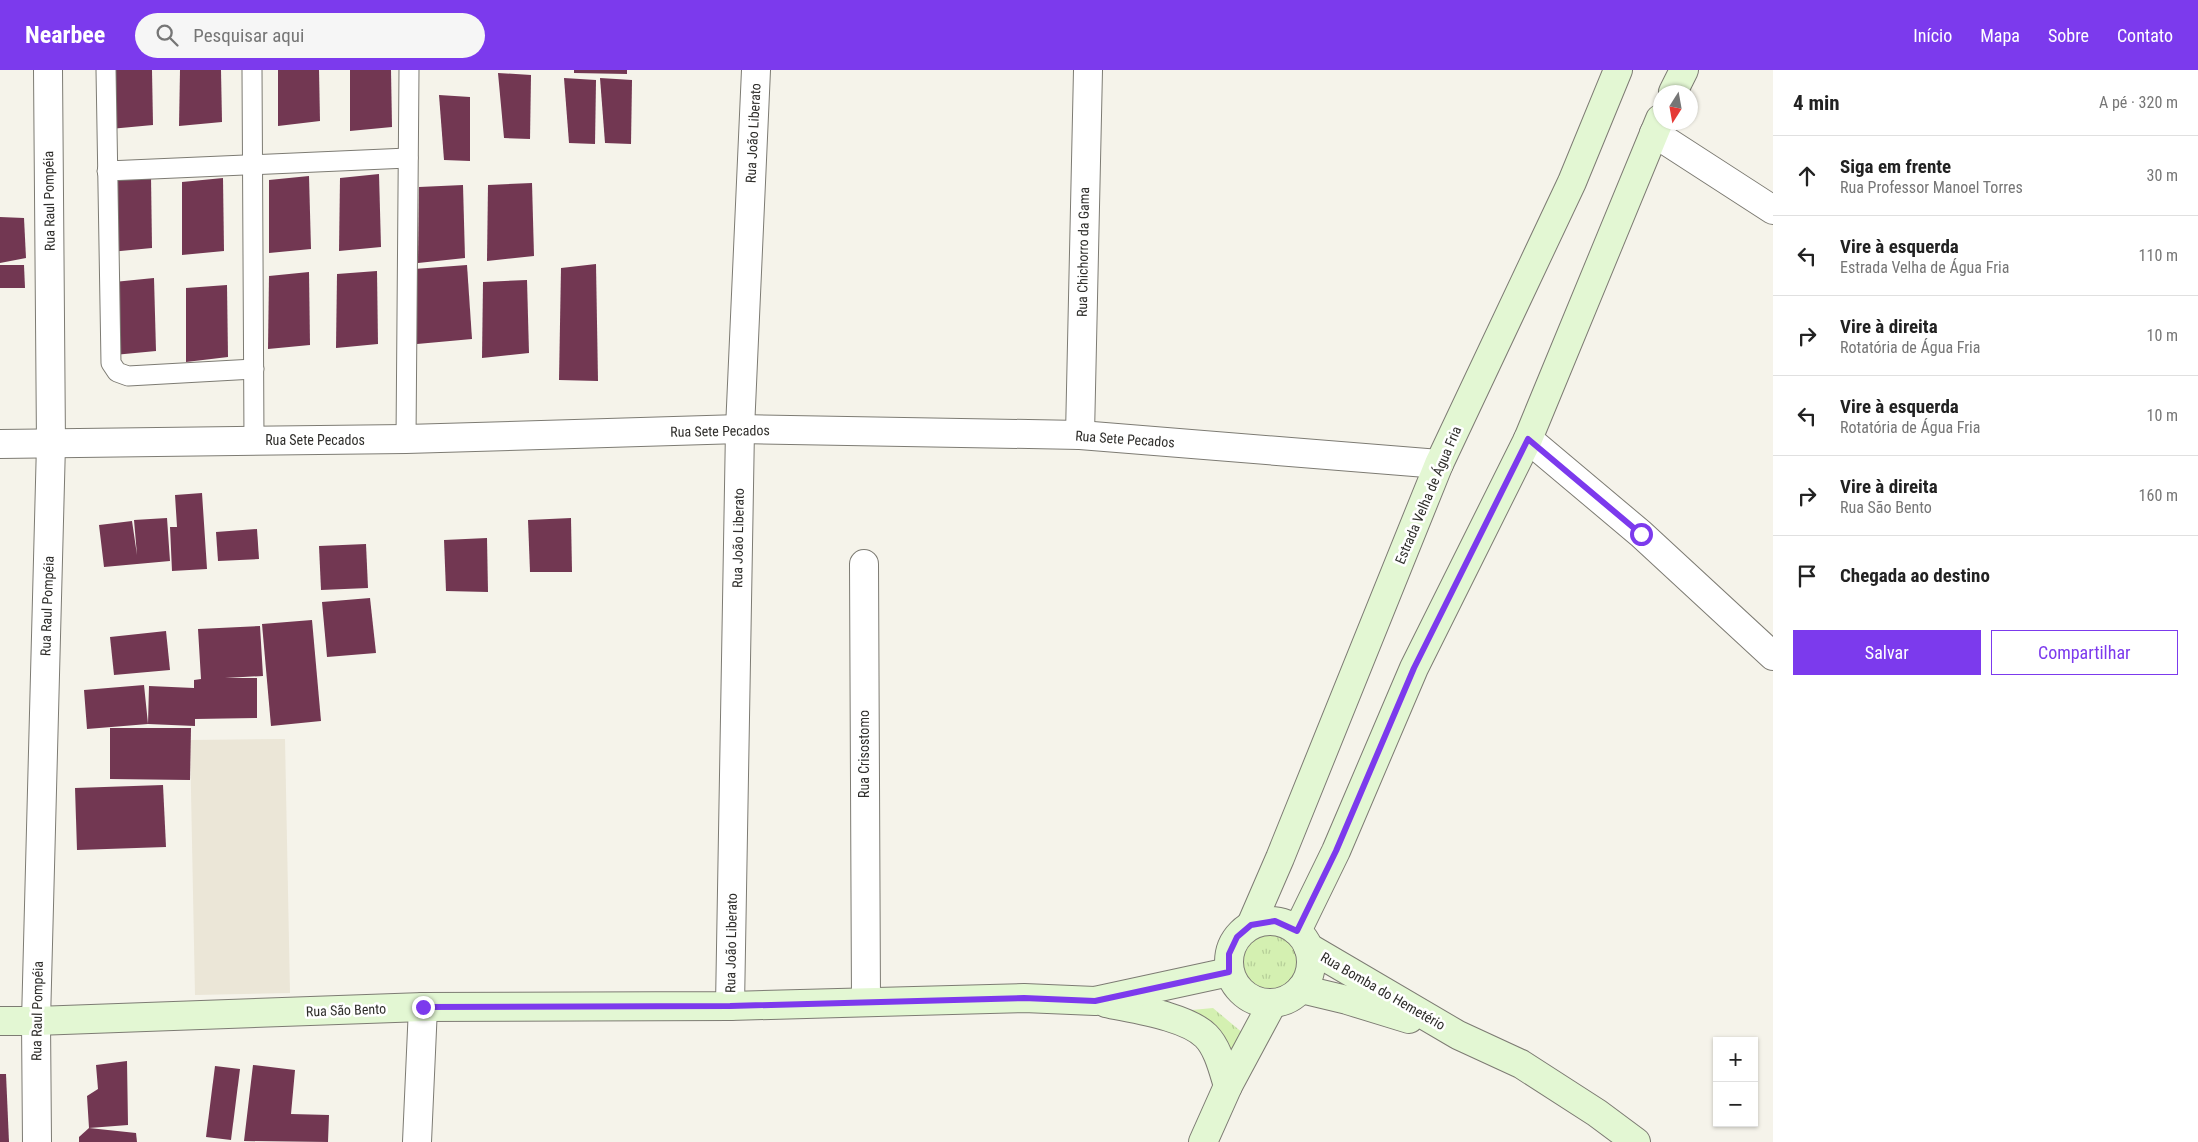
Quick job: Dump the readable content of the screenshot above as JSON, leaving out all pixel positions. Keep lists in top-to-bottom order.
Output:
{
  "streets": {
    "main road": ["Estrada Velha de Água Fria", "Rua Bomba do Hemetério", "Rua São Bento"],
    "street": [
      "Rua João Liberato",
      "Rua Raul Pompéia",
      "Rua Chichorro da Gama",
      "Rua Sete Pecados",
      "Rua Crisostomo"
    ]
  },
  "crossings": [
    ["Rua João Liberato", "Rua Sete Pecados"],
    ["Rua João Liberato", "Rua São Bento"],
    ["Rua Raul Pompéia", "Rua Sete Pecados"],
    ["Rua Raul Pompéia", "Rua São Bento"],
    ["Rua Chichorro da Gama", "Rua Sete Pecados"],
    ["Rua Sete Pecados", "Estrada Velha de Água Fria"],
    ["Estrada Velha de Água Fria", "Rua Bomba do Hemetério"],
    ["Estrada Velha de Água Fria", "Rua São Bento"],
    ["Rua Crisostomo", "Rua São Bento"],
    ["Rua Bomba do Hemetério", "Rua São Bento"]
  ],
  "north": "bottom",
  "page": {
    "header": "Nearbee",
    "search": "Pesquisar aqui",
    "nav": [
      "Início",
      "Mapa",
      "Sobre",
      "Contato"
    ],
    "heading": ["4 min", "A pé · 320 m"],
    "list": [
      ["Siga em frente", "Rua Professor Manoel Torres", "30 m"],
      ["Vire à esquerda", "Estrada Velha de Água Fria", "110 m"],
      ["Vire à direita", "Rotatória de Água Fria", "10 m"],
      ["Vire à esquerda", "Rotatória de Água Fria", "10 m"],
      ["Vire à direita", "Rua São Bento", "160 m"],
      "Chegada ao destino"
    ],
    "buttons": ["Salvar", "Compartilhar"],
    "map_buttons": ["+", "−"]
  }
}
